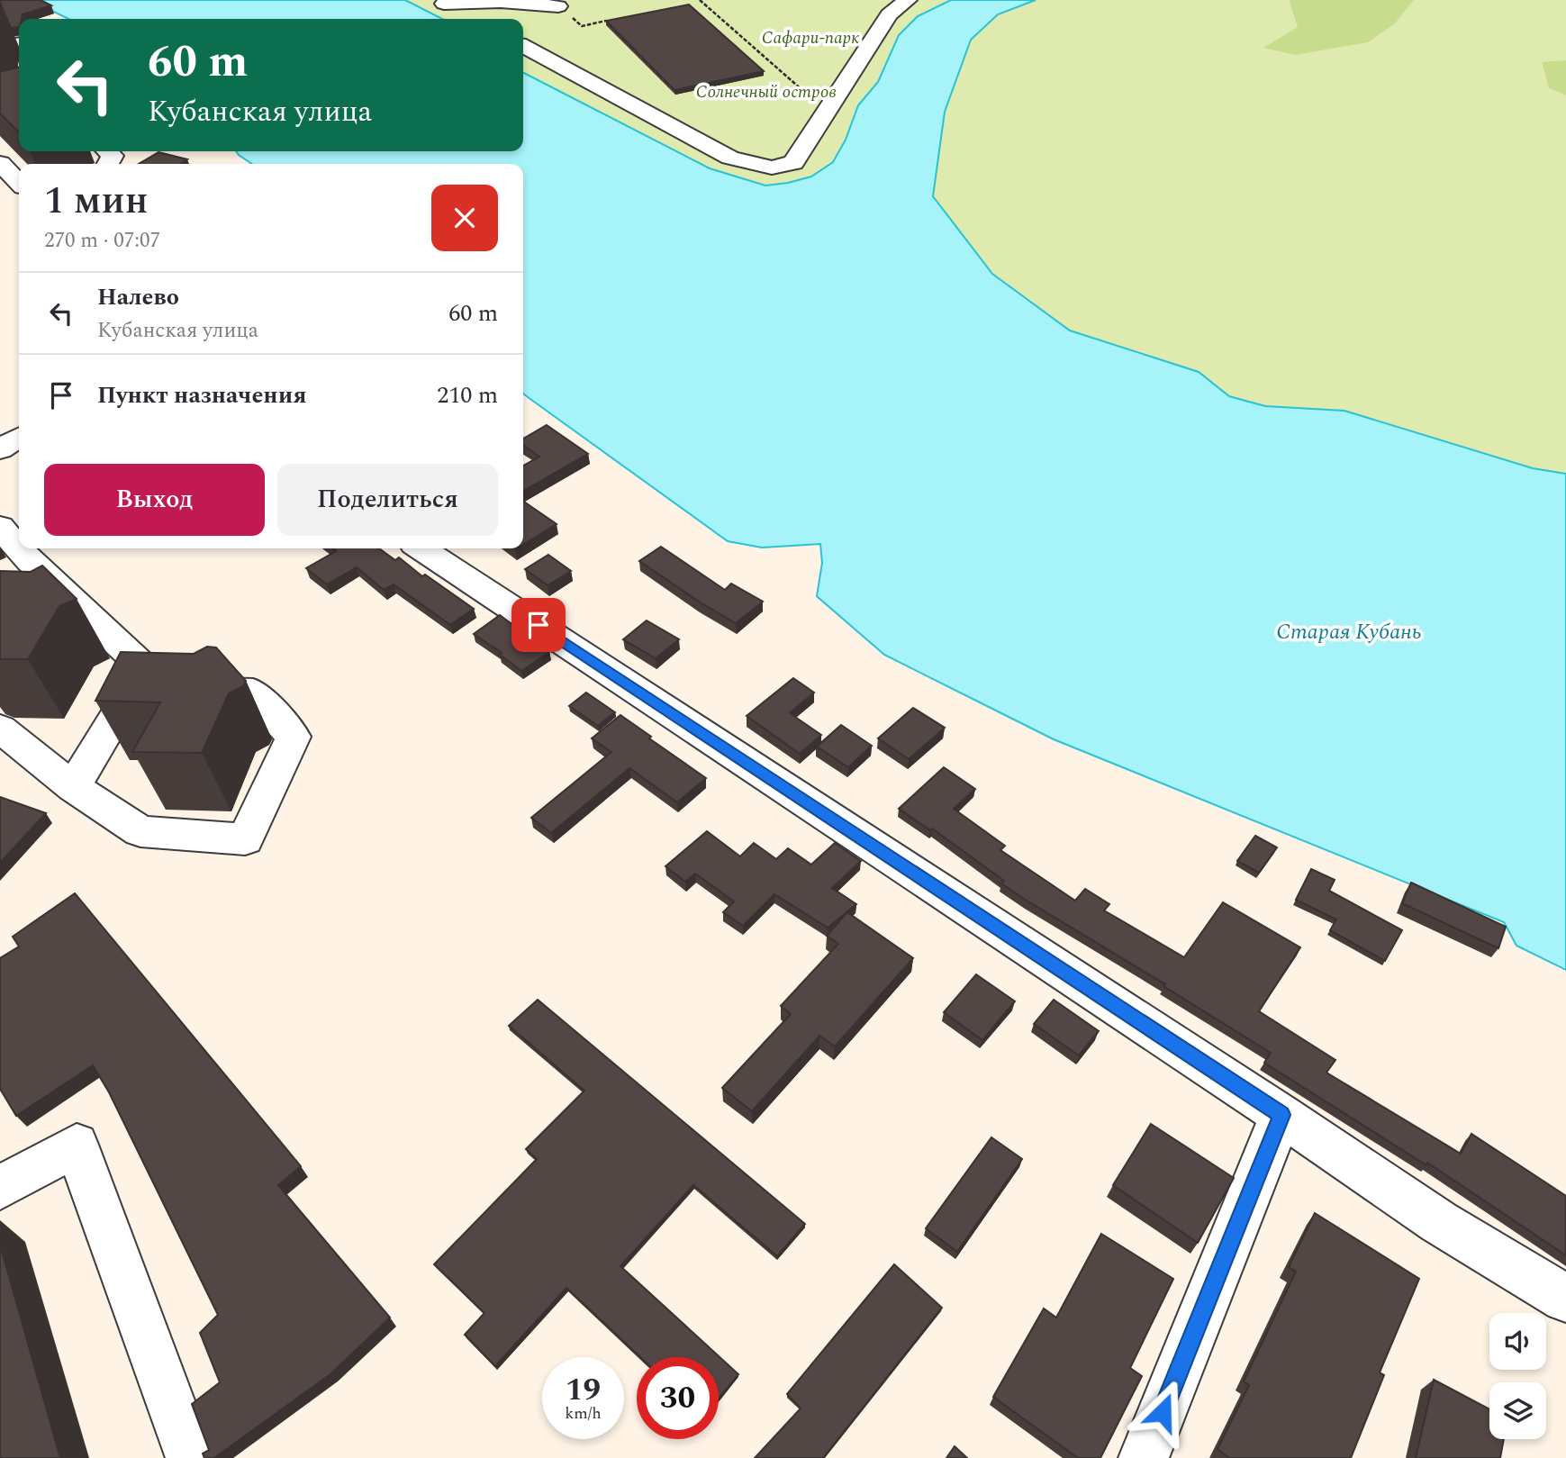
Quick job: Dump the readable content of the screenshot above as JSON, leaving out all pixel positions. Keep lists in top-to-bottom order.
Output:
{
  "water": ["Старая Кубань"],
  "parks": ["Сафари-парк", "Солнечный остров"],
  "page": {
    "turn": ["60 m", "Кубанская улица"],
    "heading": ["1 мин", "270 m · 07:07"],
    "list": [
      {
        "name": "Налево",
        "note": "Кубанская улица",
        "value": "60 m"
      },
      {
        "name": "Пункт назначения",
        "value": "210 m"
      }
    ],
    "buttons": ["Выход", "Поделиться"],
    "speed": "19 km/h",
    "limit": "30"
  }
}
